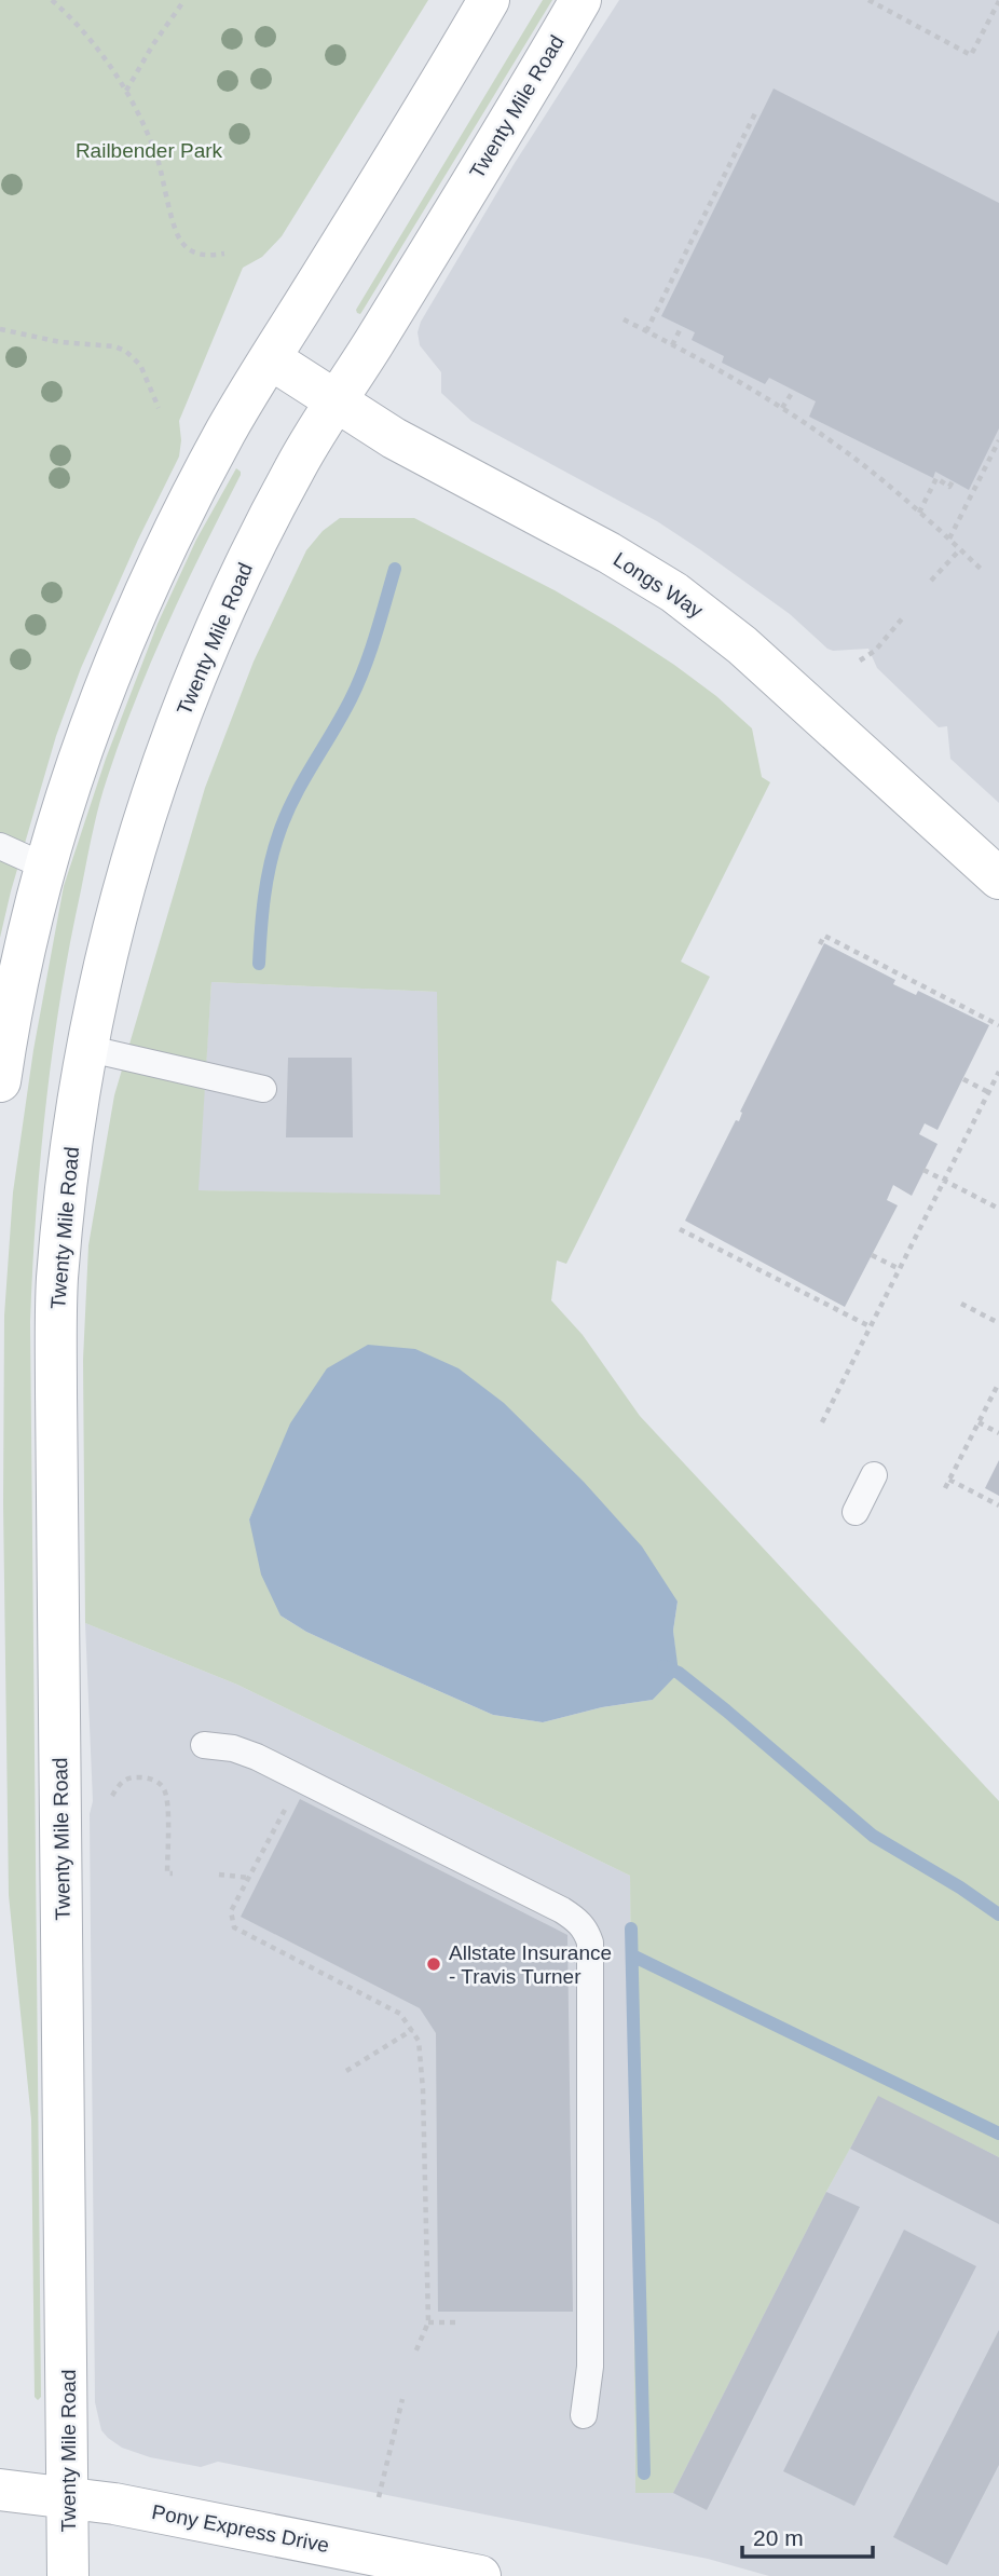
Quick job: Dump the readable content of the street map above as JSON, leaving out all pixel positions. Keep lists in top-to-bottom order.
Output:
{
  "streets": {
    "main road": ["Twenty Mile Road", "Longs Way", "Pony Express Drive"]
  },
  "crossings": [
    ["Twenty Mile Road", "Longs Way"],
    ["Twenty Mile Road", "Pony Express Drive"]
  ],
  "parks": ["Railbender Park"],
  "places": ["Allstate Insurance - Travis Turner"],
  "scale_bar": "20 m"
}
